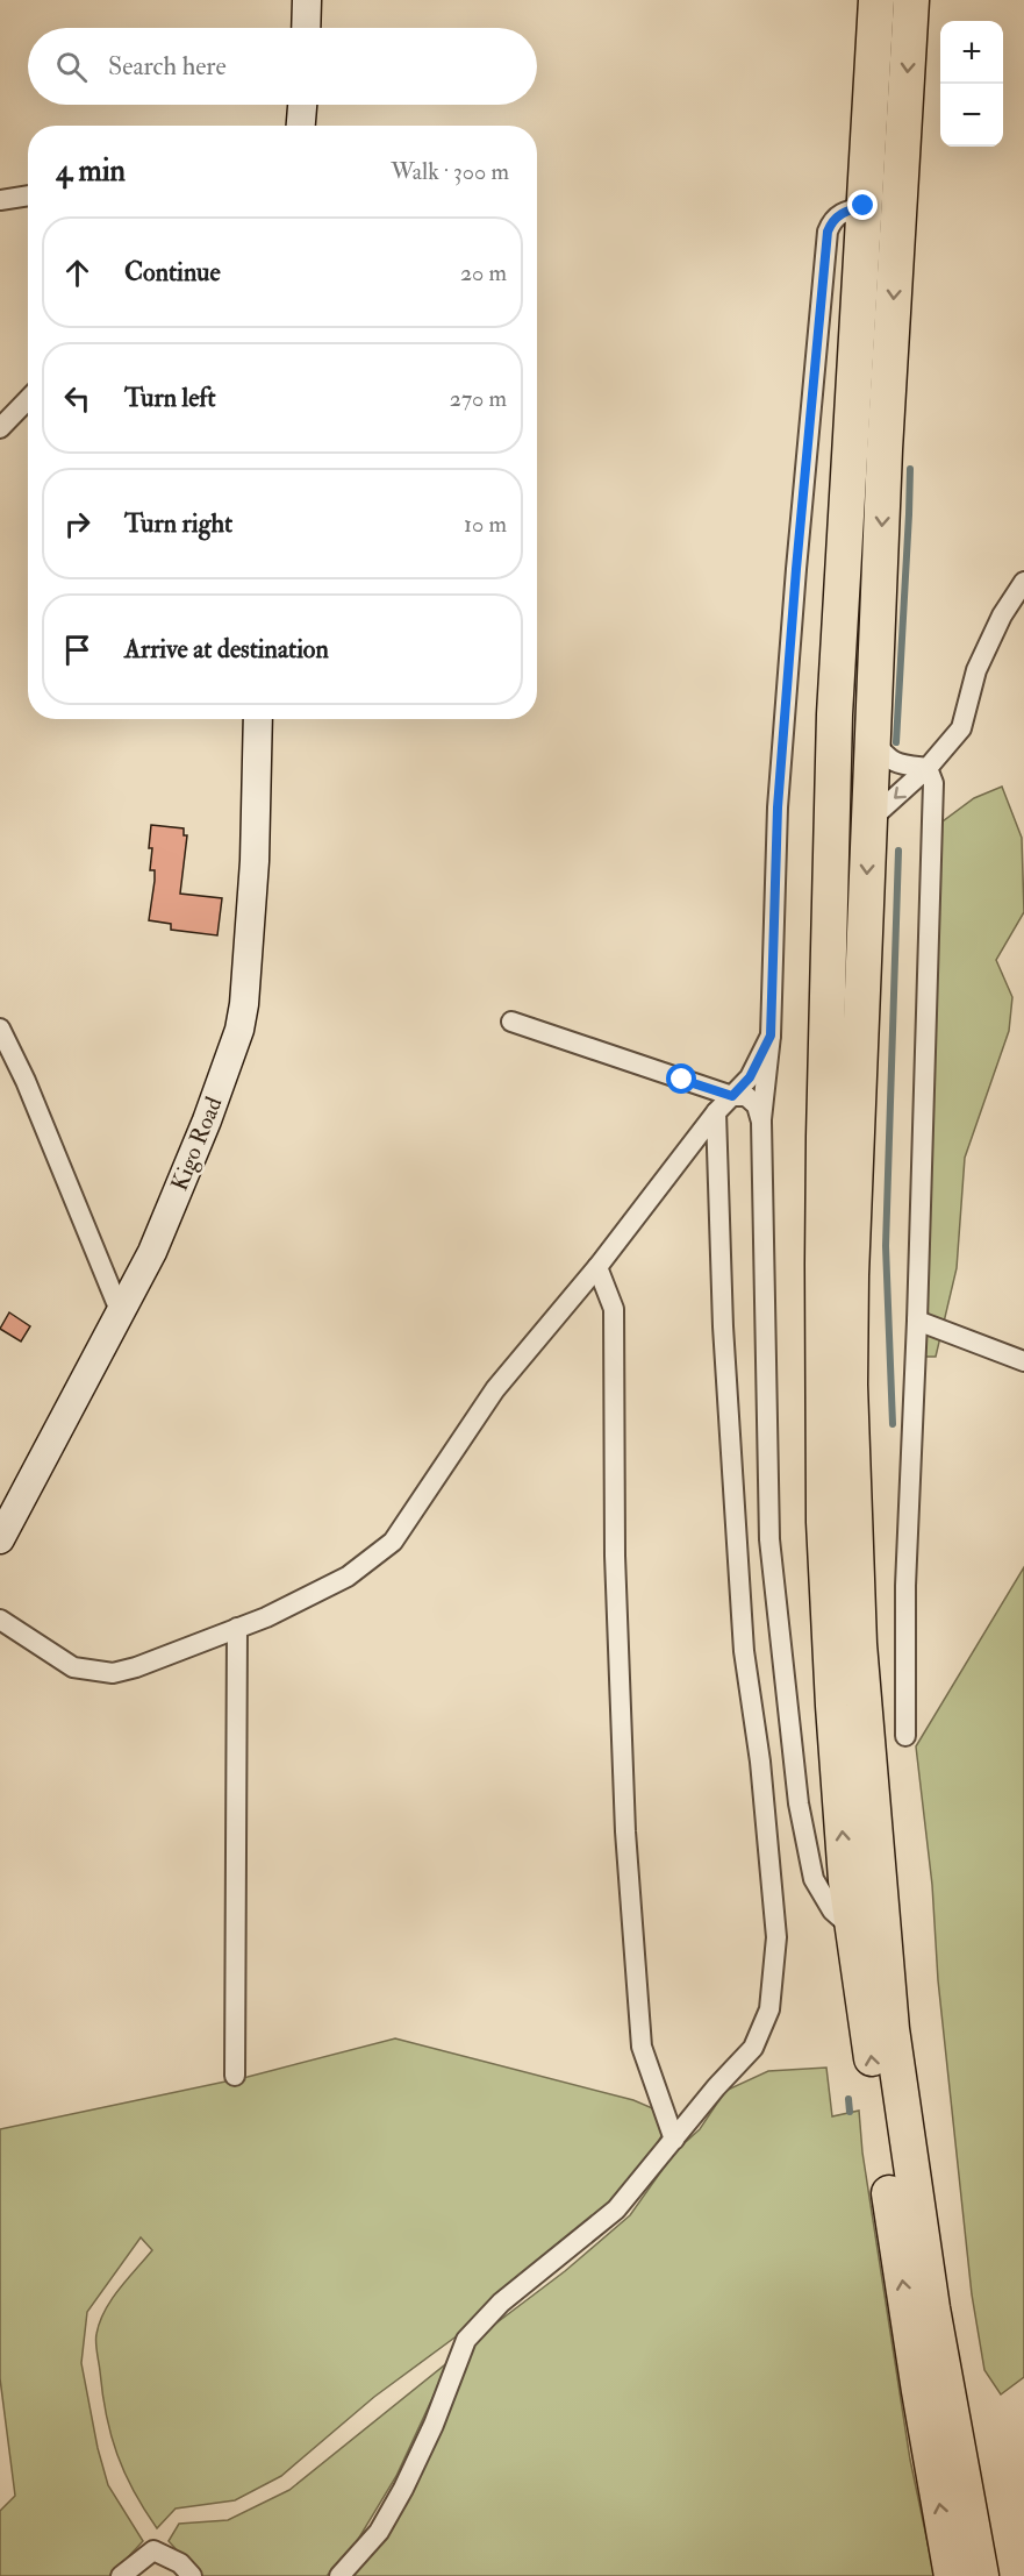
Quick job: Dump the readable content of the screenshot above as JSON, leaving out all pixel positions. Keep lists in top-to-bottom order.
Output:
{
  "streets": {
    "street": ["Kigo Road"]
  },
  "page": {
    "map_buttons": ["+", "−"],
    "search": "Search here",
    "heading": ["4 min", "Walk · 300 m"],
    "list": [
      ["Continue", "20 m"],
      ["Turn left", "270 m"],
      ["Turn right", "10 m"],
      "Arrive at destination"
    ]
  }
}
